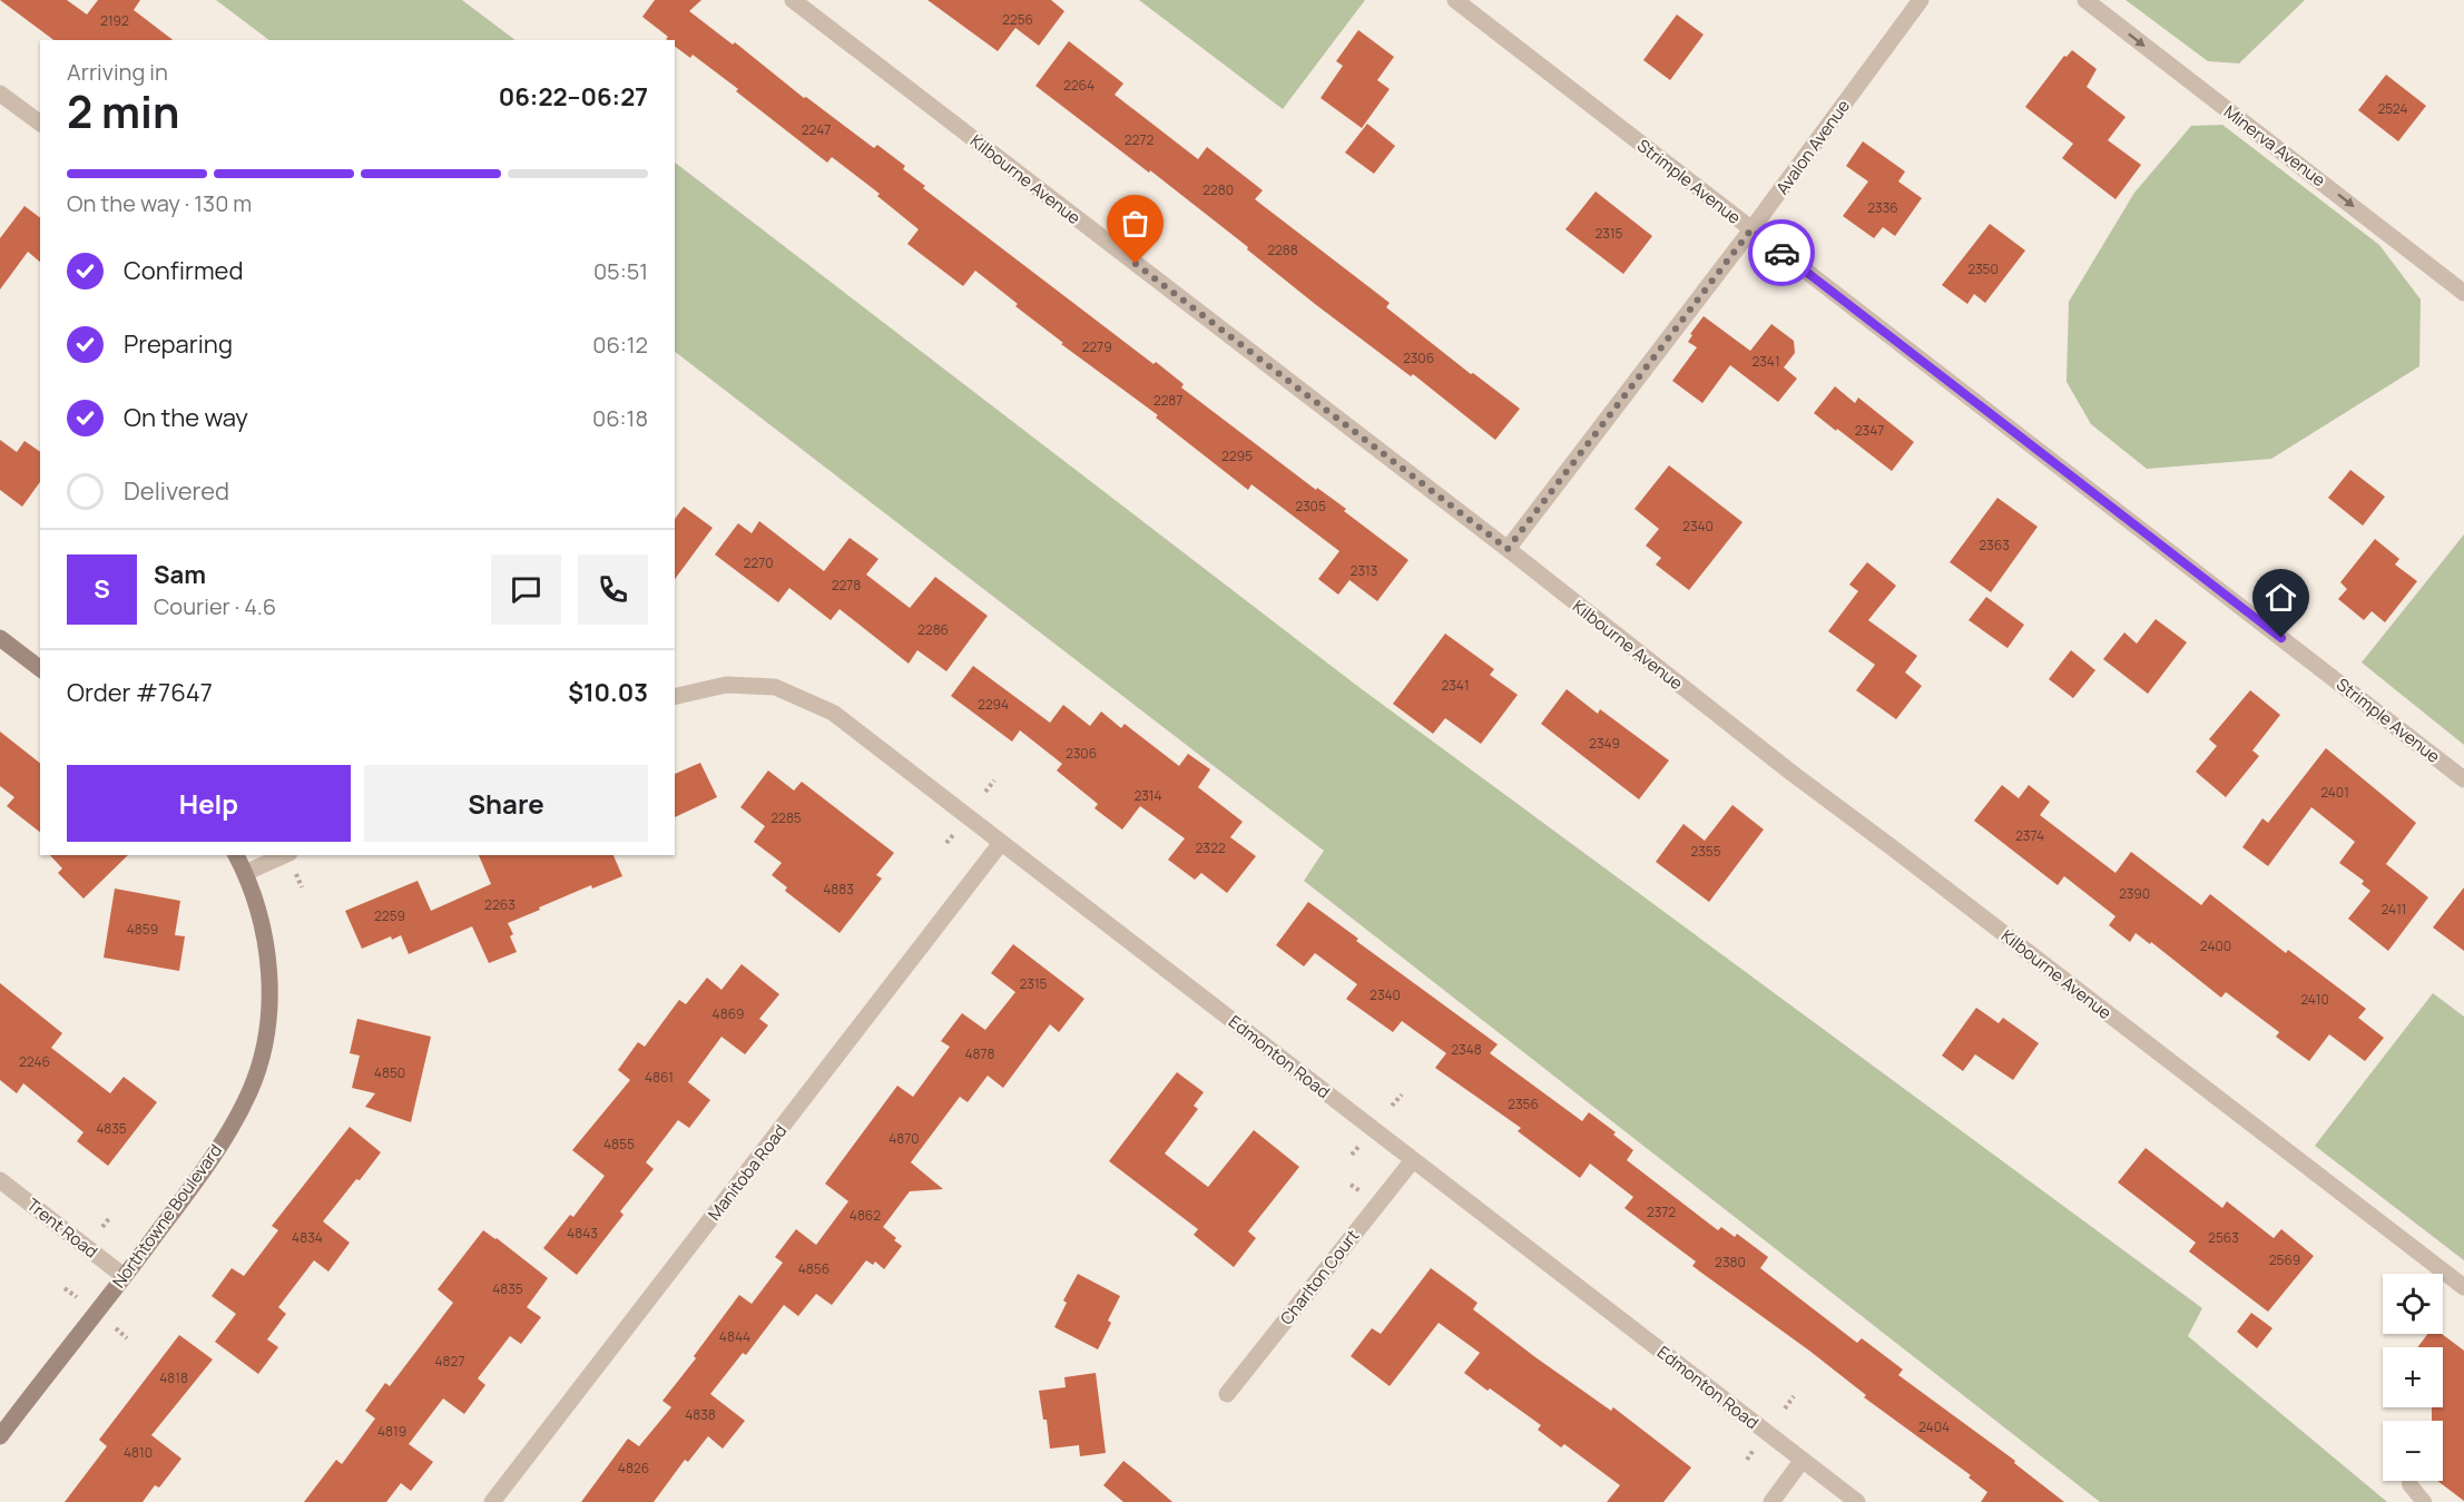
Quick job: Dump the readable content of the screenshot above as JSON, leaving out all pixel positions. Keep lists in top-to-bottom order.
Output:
{
  "streets": {
    "street": [
      "Minerva Avenue",
      "Avalon Avenue",
      "Kilbourne Avenue",
      "Strimple Avenue",
      "Edmonton Road",
      "Manitoba Road",
      "Northtowne Boulevard",
      "Trent Road",
      "Charlton Court"
    ]
  },
  "crossings": [
    ["Avalon Avenue", "Kilbourne Avenue"],
    ["Avalon Avenue", "Strimple Avenue"],
    ["Edmonton Road", "Manitoba Road"],
    ["Edmonton Road", "Charlton Court"],
    ["Northtowne Boulevard", "Trent Road"]
  ],
  "one_way": ["Minerva Avenue"],
  "house_numbers": [
    "2256",
    "2192",
    "2264",
    "2524",
    "2247",
    "2272",
    "2280",
    "2336",
    "2315",
    "2288",
    "2350",
    "2279",
    "2306",
    "2341",
    "2287",
    "2347",
    "2295",
    "2305",
    "2340",
    "2363",
    "2270",
    "2313",
    "2278",
    "2286",
    "2341",
    "2294",
    "2349",
    "2306",
    "2401",
    "2314",
    "2285",
    "2374",
    "2322",
    "2355",
    "4883",
    "2390",
    "2263",
    "2411",
    "2259",
    "4859",
    "2400",
    "2315",
    "2340",
    "2410",
    "4869",
    "2348",
    "4878",
    "2246",
    "4850",
    "4861",
    "2356",
    "4835",
    "4870",
    "4855",
    "2372",
    "4862",
    "4843",
    "4834",
    "2563",
    "2569",
    "2380",
    "4856",
    "4835",
    "4844",
    "4827",
    "4818",
    "4838",
    "2404",
    "4819",
    "4810",
    "4826"
  ],
  "page": {
    "heading": ["2 min", "Arriving in", "06:22–06:27"],
    "panel": [
      "Sam",
      "Courier · 4.6",
      "Order #7647",
      "$10.03"
    ],
    "bar": "On the way · 130 m",
    "list": [
      ["Confirmed", "05:51"],
      ["Preparing", "06:12"],
      ["On the way", "06:18"],
      "Delivered"
    ],
    "round": "S",
    "buttons": ["Help", "Share"],
    "map_buttons": ["+", "−"]
  }
}
